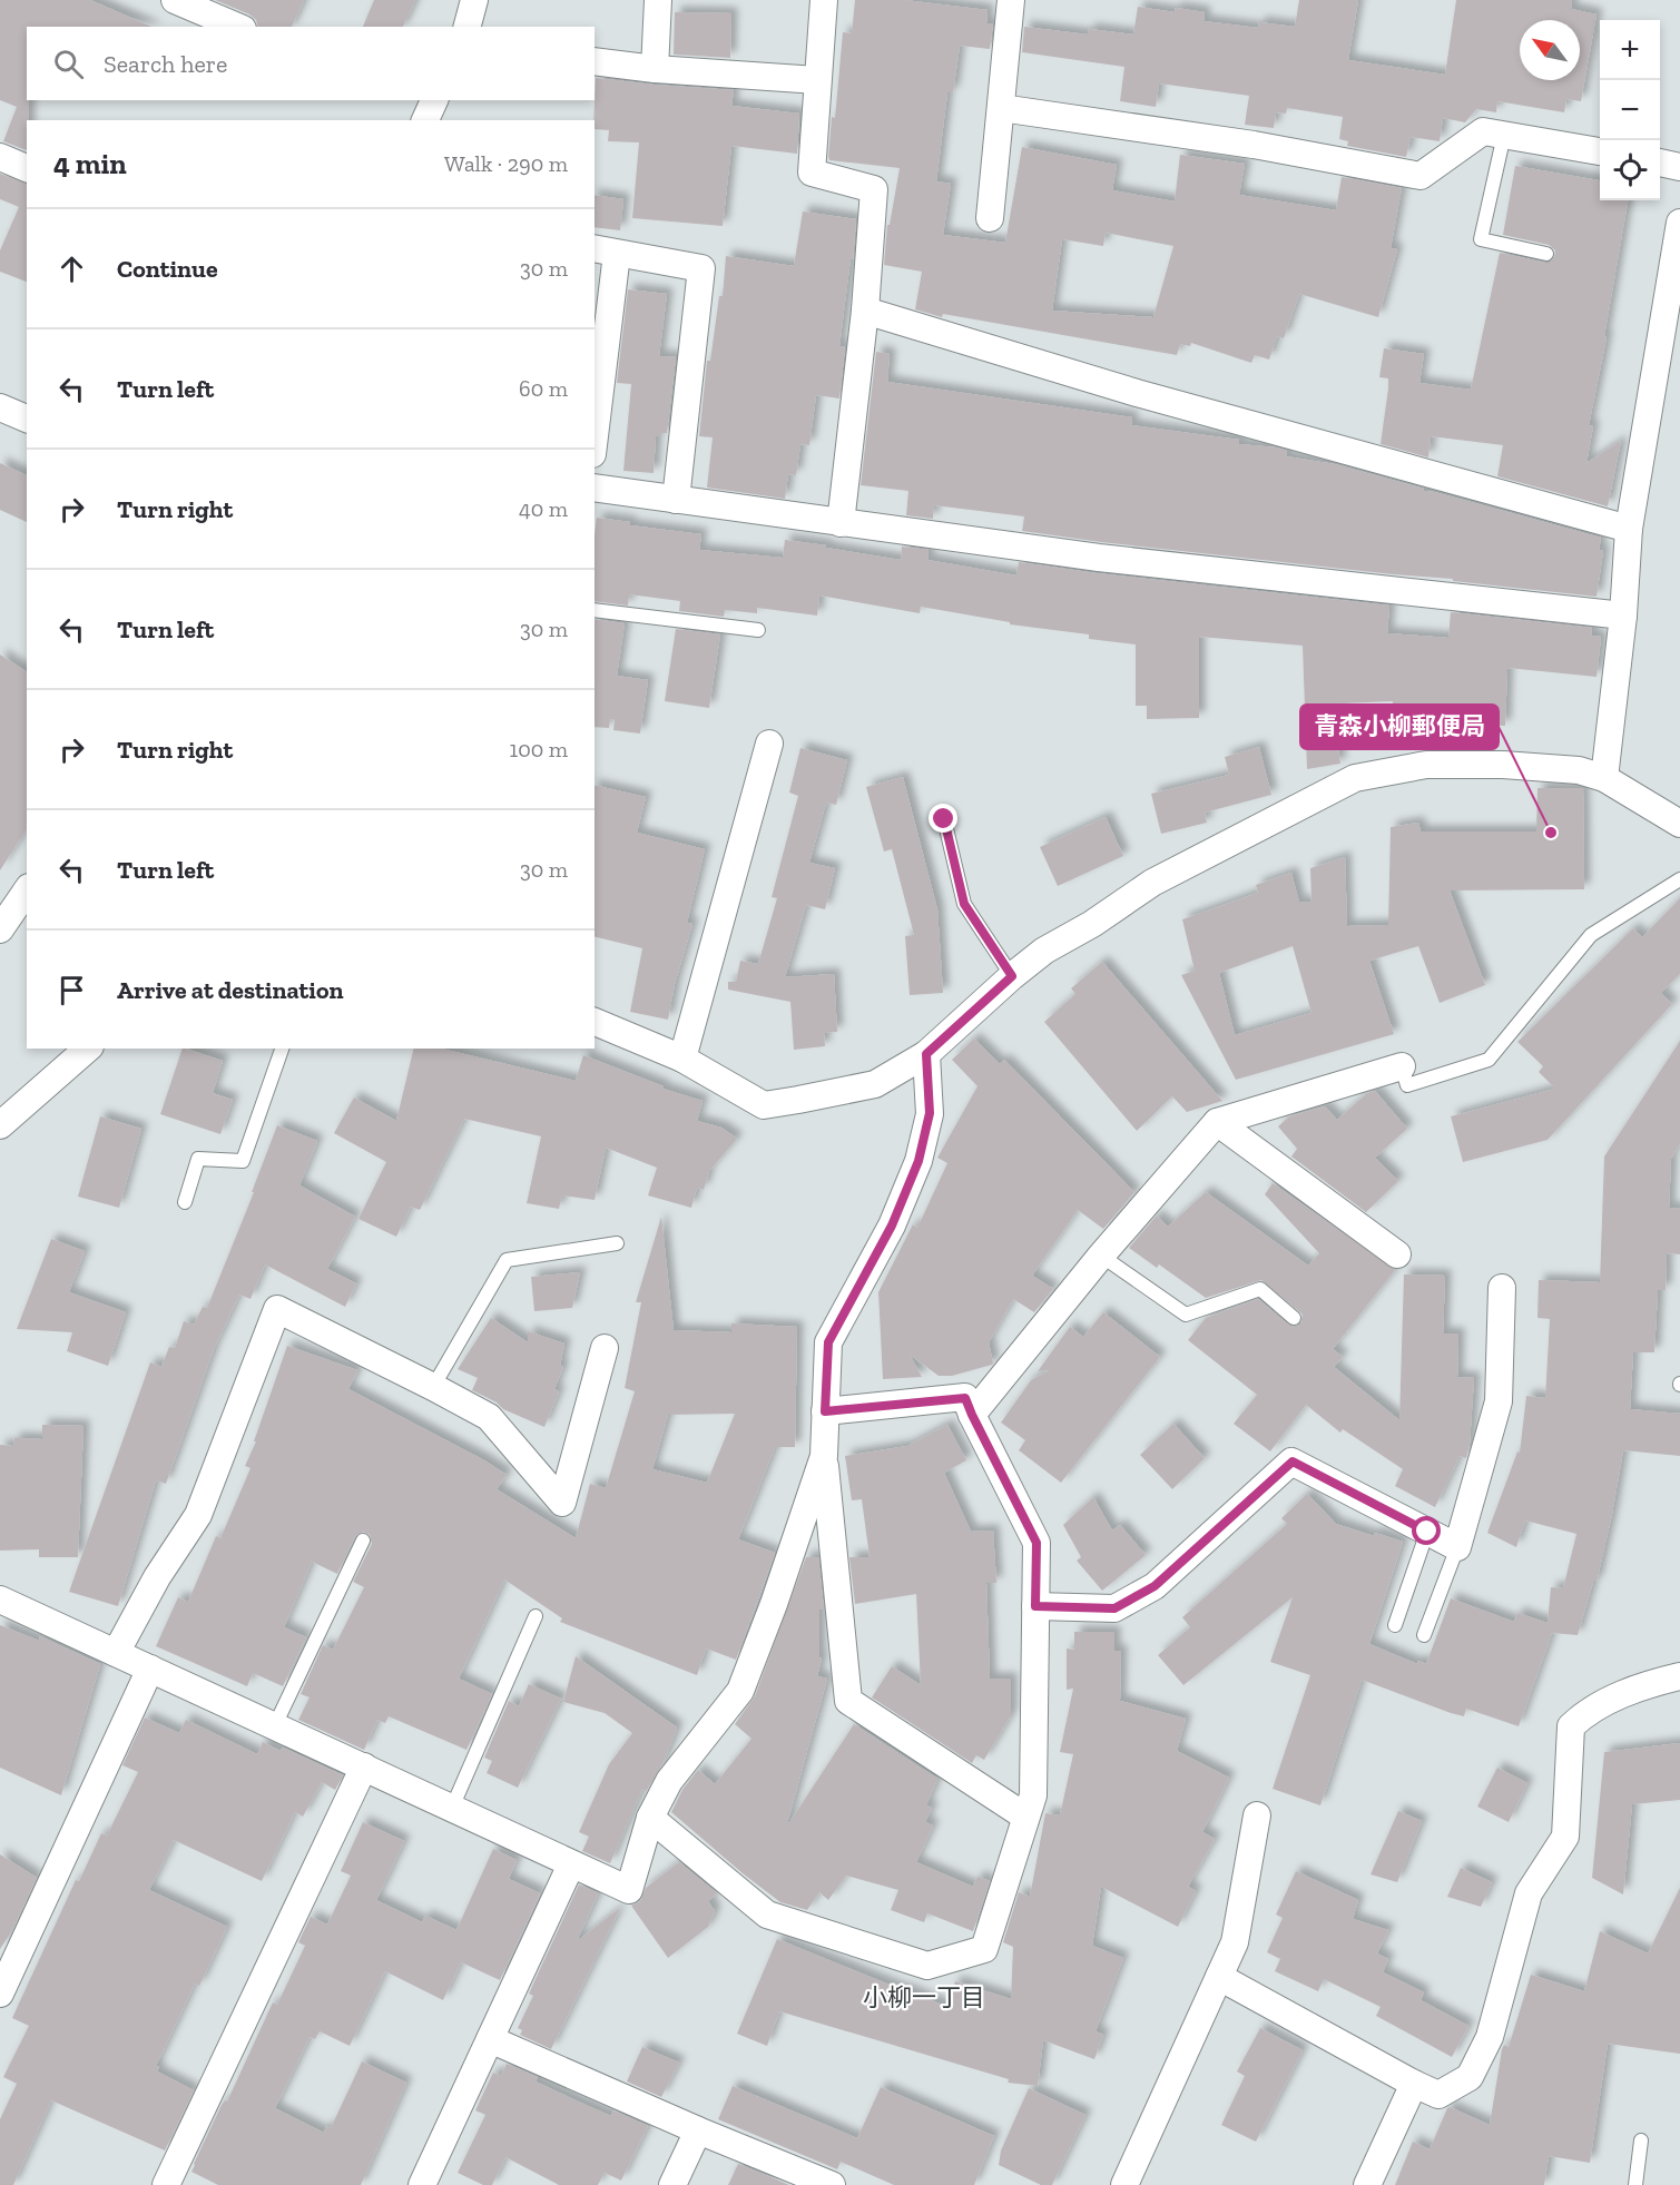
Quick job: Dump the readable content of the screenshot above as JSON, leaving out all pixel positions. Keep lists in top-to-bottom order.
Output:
{
  "districts": ["小柳一丁目"],
  "places": ["青森小柳郵便局"],
  "north": "top left",
  "page": {
    "map_buttons": ["+", "−"],
    "search": "Search here",
    "heading": ["4 min", "Walk · 290 m"],
    "list": [
      ["Continue", "30 m"],
      ["Turn left", "60 m"],
      ["Turn right", "40 m"],
      ["Turn left", "30 m"],
      ["Turn right", "100 m"],
      ["Turn left", "30 m"],
      "Arrive at destination"
    ]
  }
}
